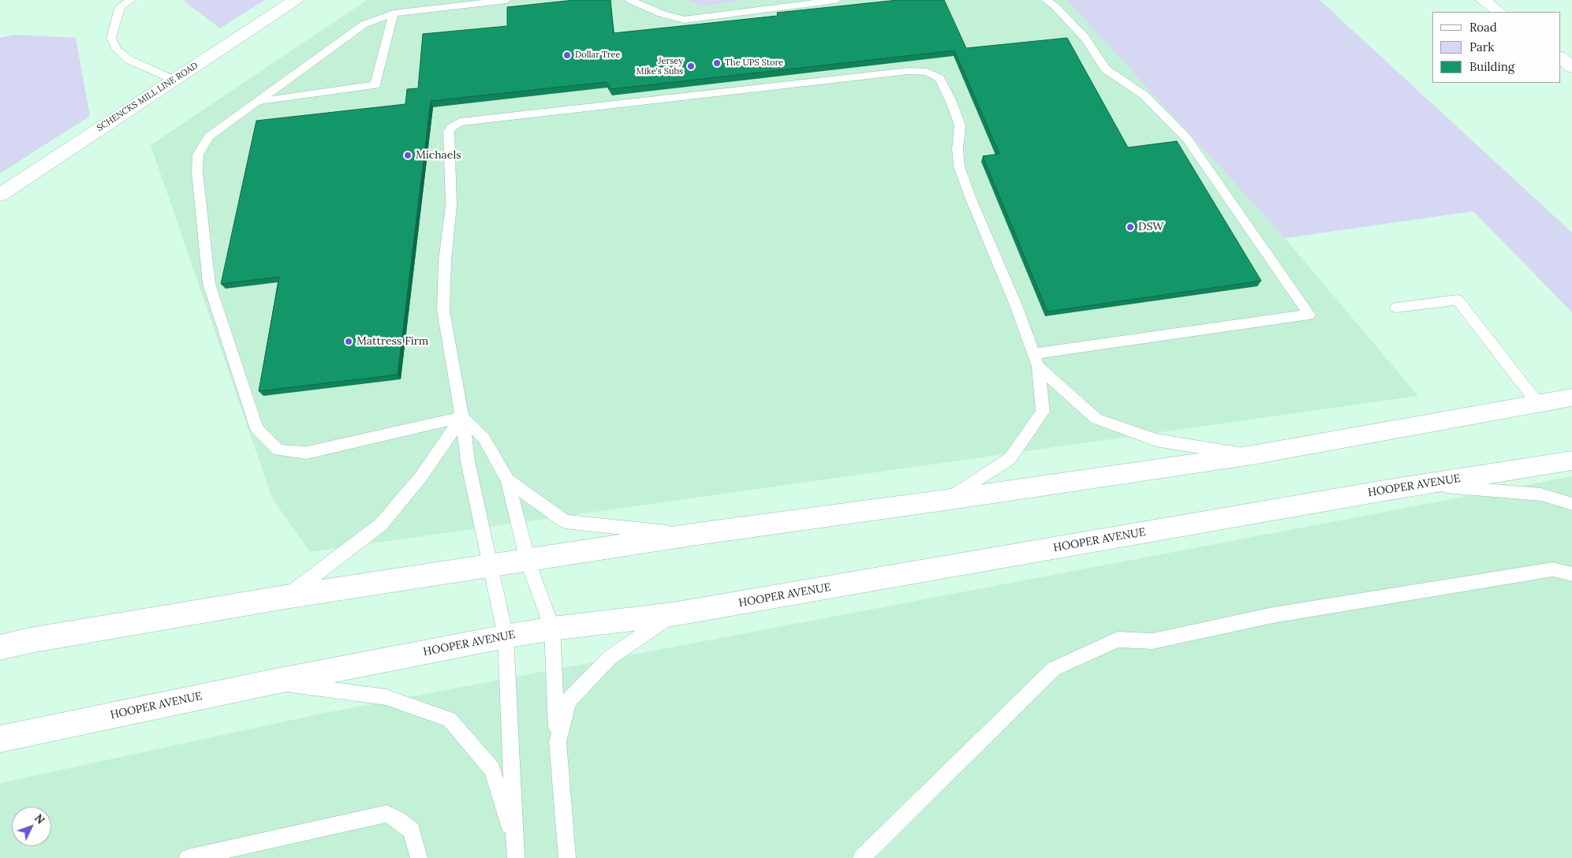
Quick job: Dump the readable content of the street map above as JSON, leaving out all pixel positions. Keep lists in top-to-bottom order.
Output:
{
  "streets": {
    "main road": ["SCHENCKS MILL LINE ROAD", "HOOPER AVENUE"]
  },
  "places": [
    "Dollar Tree",
    "The UPS Store",
    "Jersey Mike's Subs",
    "Michaels",
    "DSW",
    "Mattress Firm"
  ],
  "legend": ["Road", "Park", "Building"],
  "north": "top right"
}
